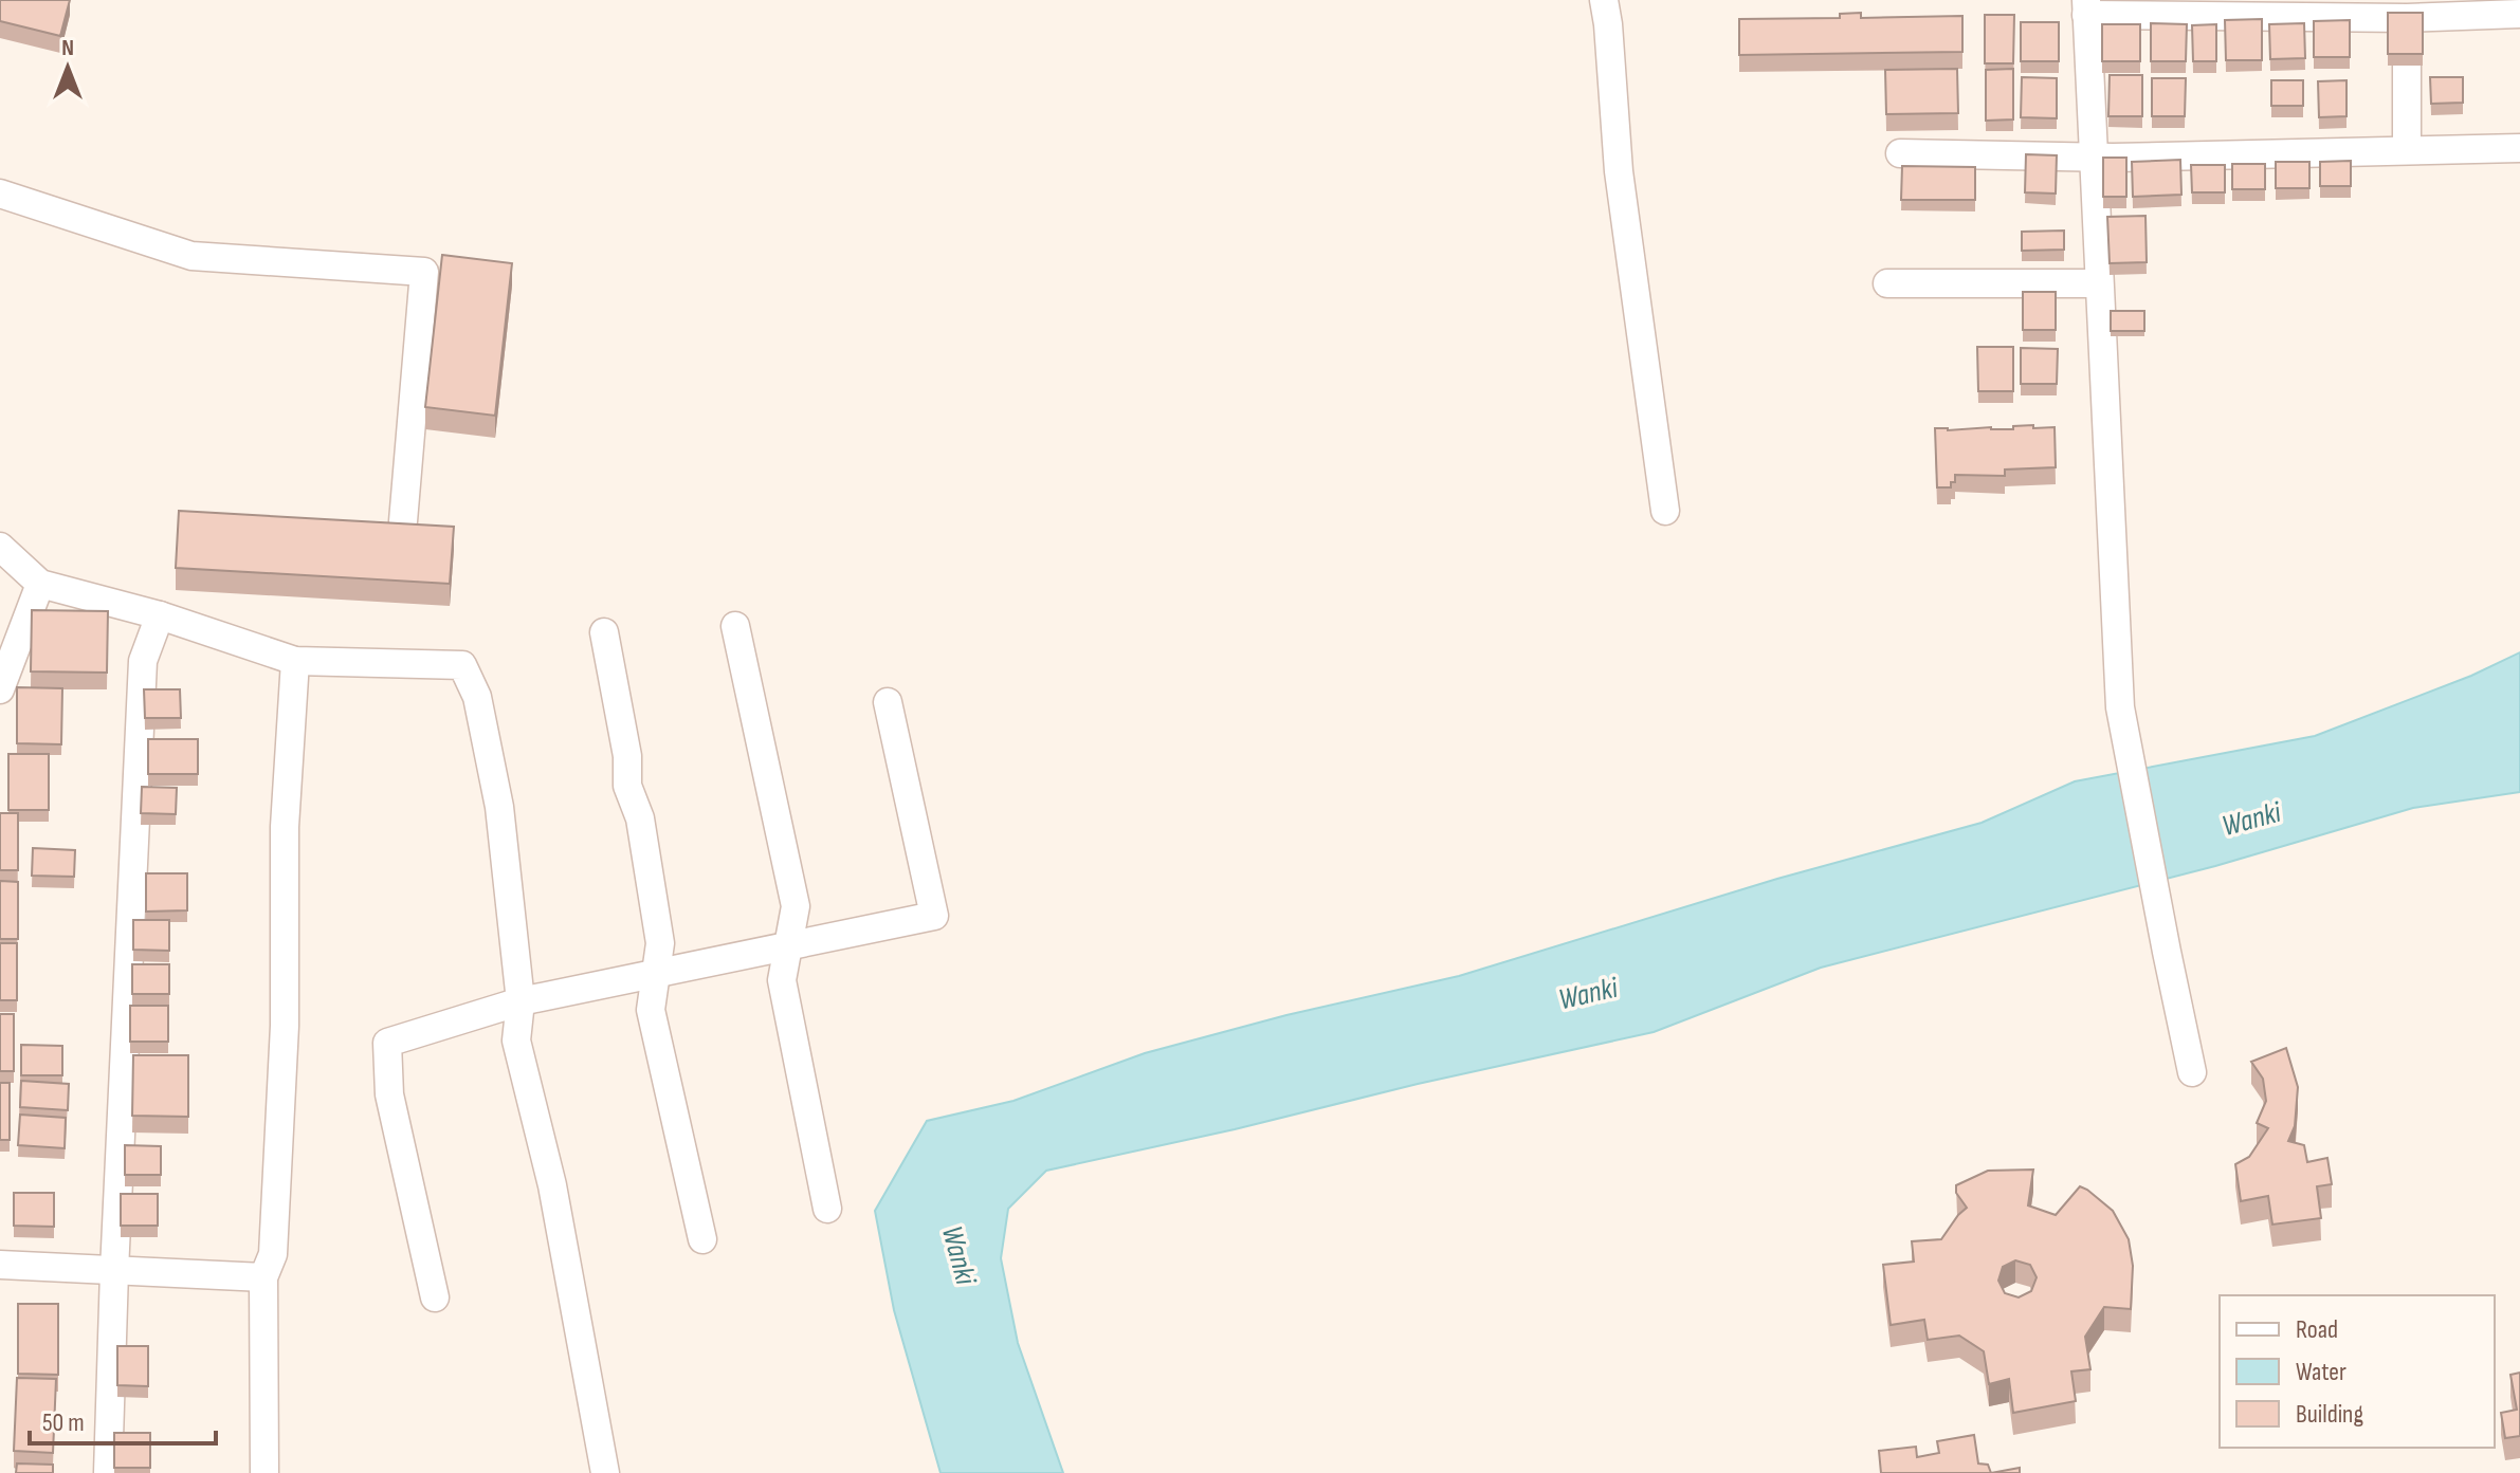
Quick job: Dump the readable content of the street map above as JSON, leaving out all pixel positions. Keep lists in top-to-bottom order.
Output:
{
  "water": ["Wanki"],
  "legend": ["Road", "Water", "Building"],
  "scale_bar": "50 m",
  "north": "top"
}
